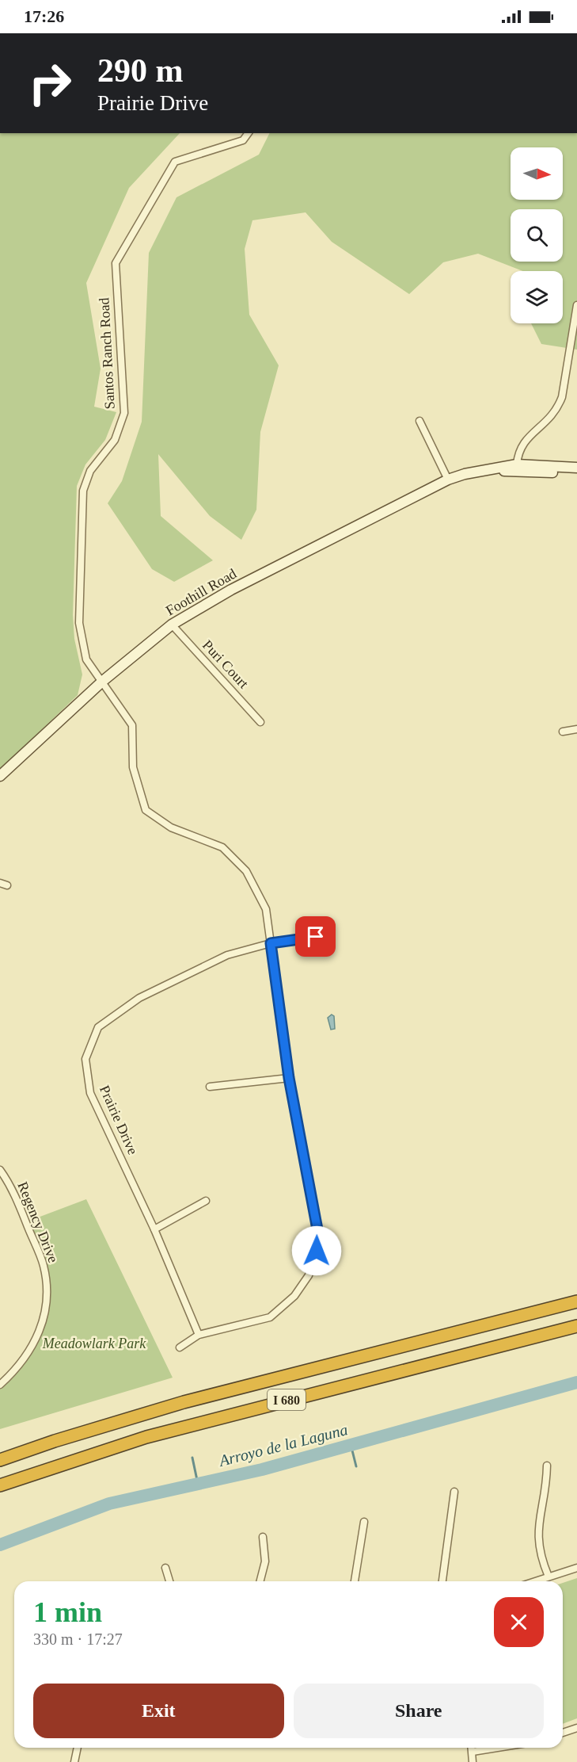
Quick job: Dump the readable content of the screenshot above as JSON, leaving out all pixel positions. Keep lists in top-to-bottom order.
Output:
{
  "streets": {
    "highway": ["I 680"],
    "main road": ["Foothill Road"],
    "street": [
      "Santos Ranch Road",
      "Puri Court",
      "Prairie Drive",
      "Regency Drive"
    ]
  },
  "crossings": [
    ["Santos Ranch Road", "Foothill Road"],
    ["Santos Ranch Road", "Prairie Drive"],
    ["Foothill Road", "Puri Court"]
  ],
  "water": ["Arroyo de la Laguna"],
  "parks": ["Meadowlark Park"],
  "north": "right",
  "page": {
    "status": "17:26",
    "turn": ["290 m", "Prairie Drive"],
    "heading": ["1 min", "330 m · 17:27"],
    "buttons": ["Exit", "Share"]
  }
}
